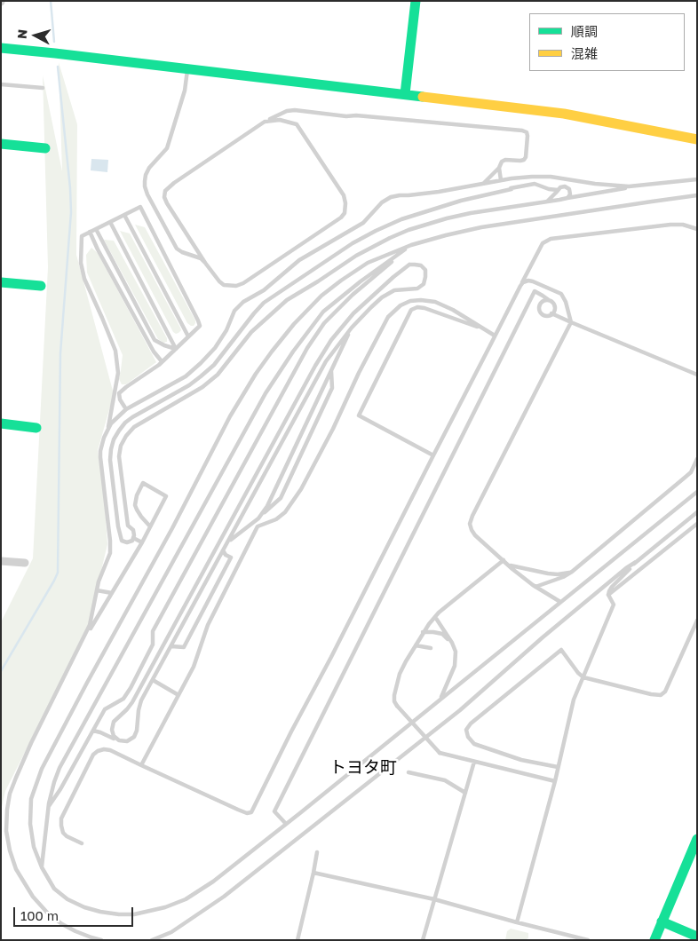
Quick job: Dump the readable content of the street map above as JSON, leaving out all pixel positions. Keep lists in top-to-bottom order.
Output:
{
  "districts": ["トヨタ町"],
  "legend": ["順調", "混雑"],
  "scale_bar": "100 m",
  "north": "left"
}
